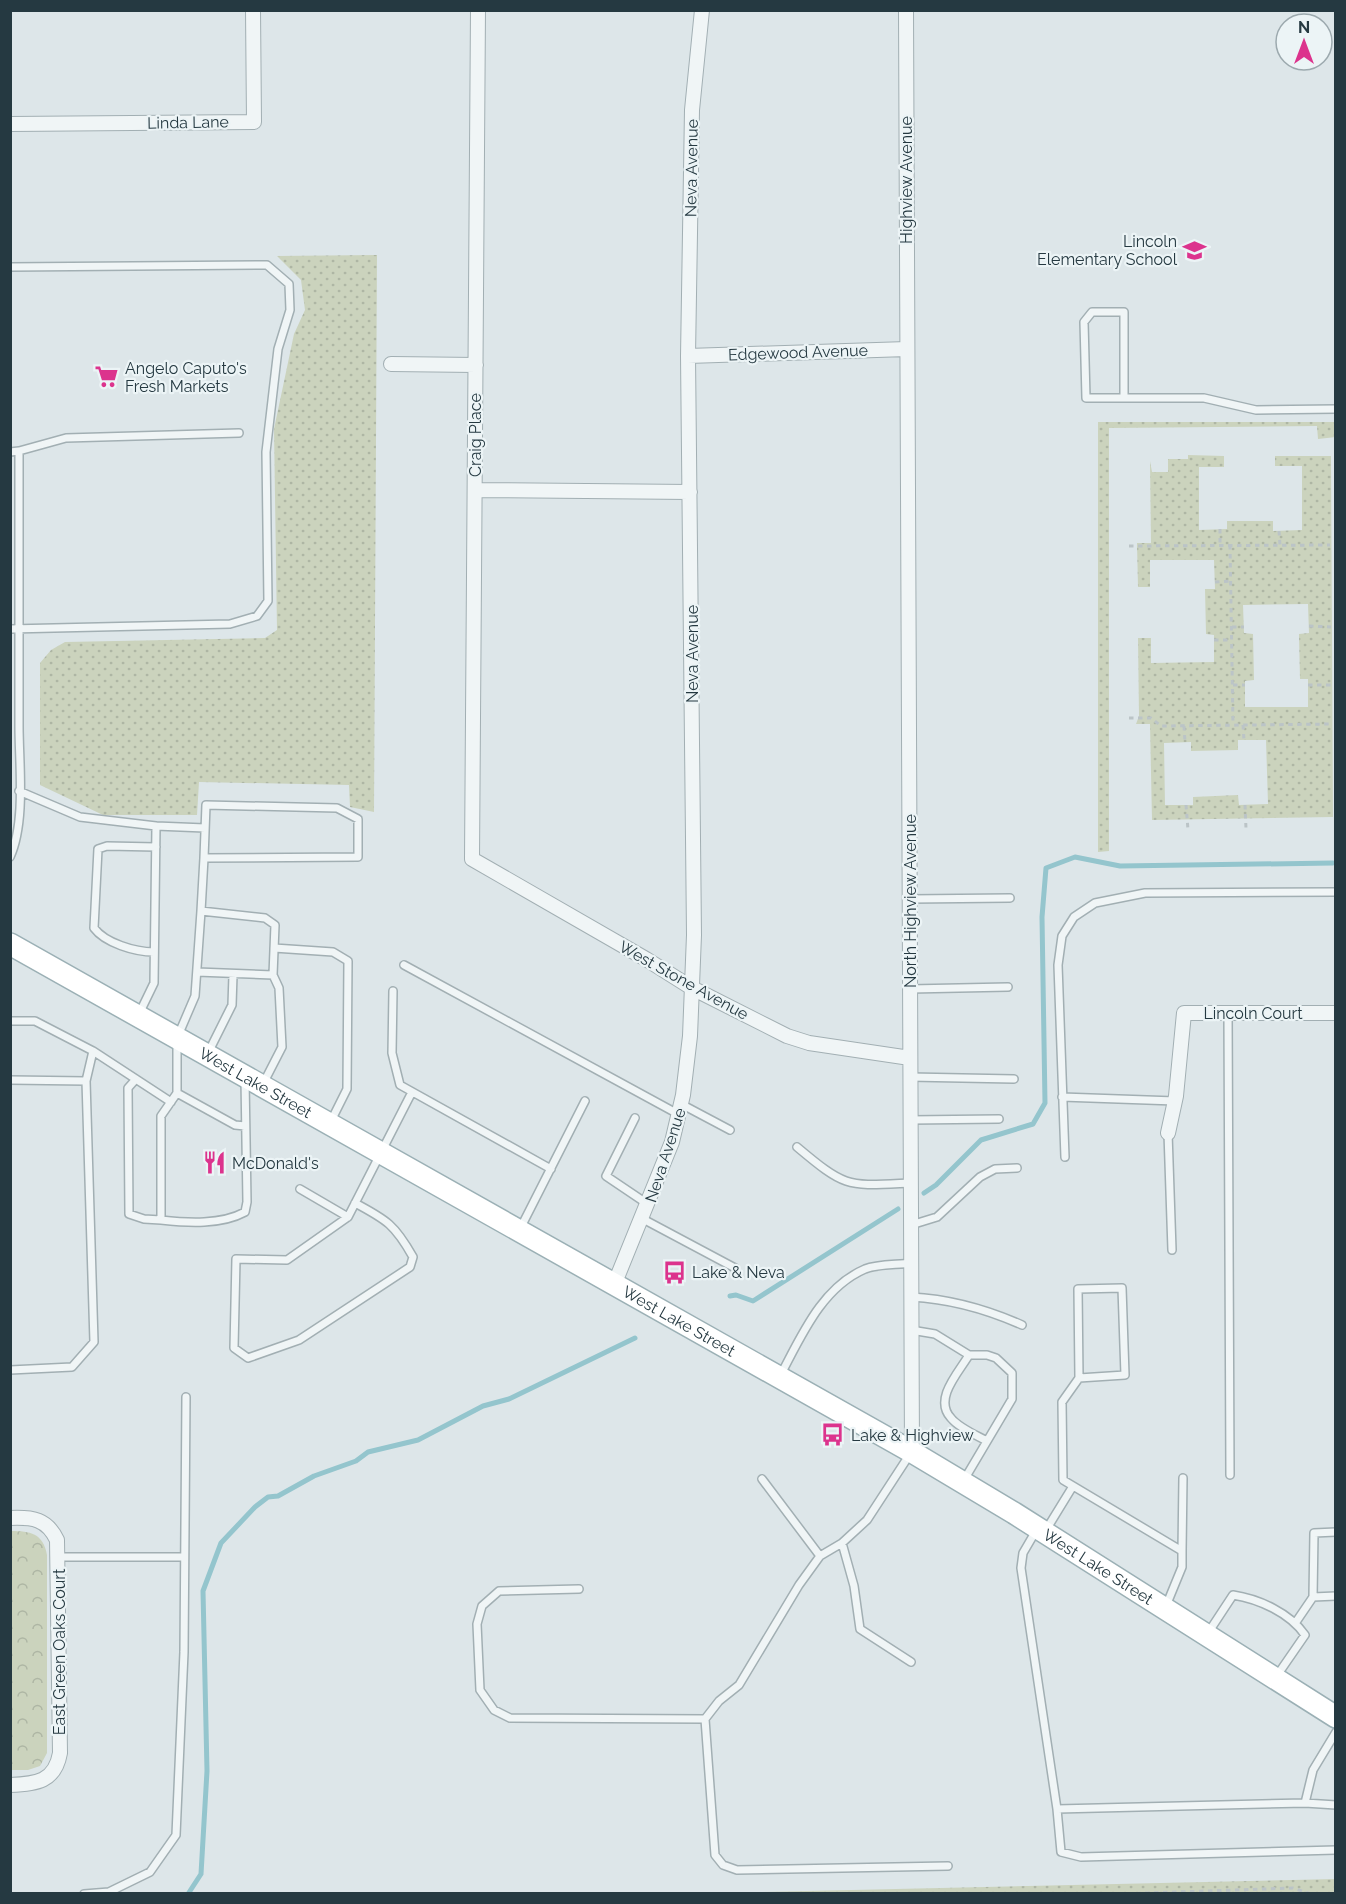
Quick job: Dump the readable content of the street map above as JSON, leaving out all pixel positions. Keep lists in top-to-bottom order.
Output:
{
  "streets": {
    "main road": ["West Lake Street"],
    "street": [
      "Linda Lane",
      "Neva Avenue",
      "Highview Avenue",
      "Edgewood Avenue",
      "Craig Place",
      "North Highview Avenue",
      "West Stone Avenue",
      "Lincoln Court",
      "East Green Oaks Court"
    ]
  },
  "crossings": [
    ["Neva Avenue", "Edgewood Avenue"],
    ["Neva Avenue", "West Stone Avenue"],
    ["Neva Avenue", "West Lake Street"],
    ["Highview Avenue", "Edgewood Avenue"],
    ["Highview Avenue", "North Highview Avenue"],
    ["Edgewood Avenue", "North Highview Avenue"],
    ["Craig Place", "West Stone Avenue"],
    ["North Highview Avenue", "West Stone Avenue"],
    ["North Highview Avenue", "West Lake Street"]
  ],
  "places": {
    "school or university": ["Lincoln Elementary School"],
    "supermarket": ["Angelo Caputo's Fresh Markets"],
    "restaurant": ["McDonald's"],
    "bus stop": ["Lake & Neva", "Lake & Highview"]
  },
  "north": "top"
}
